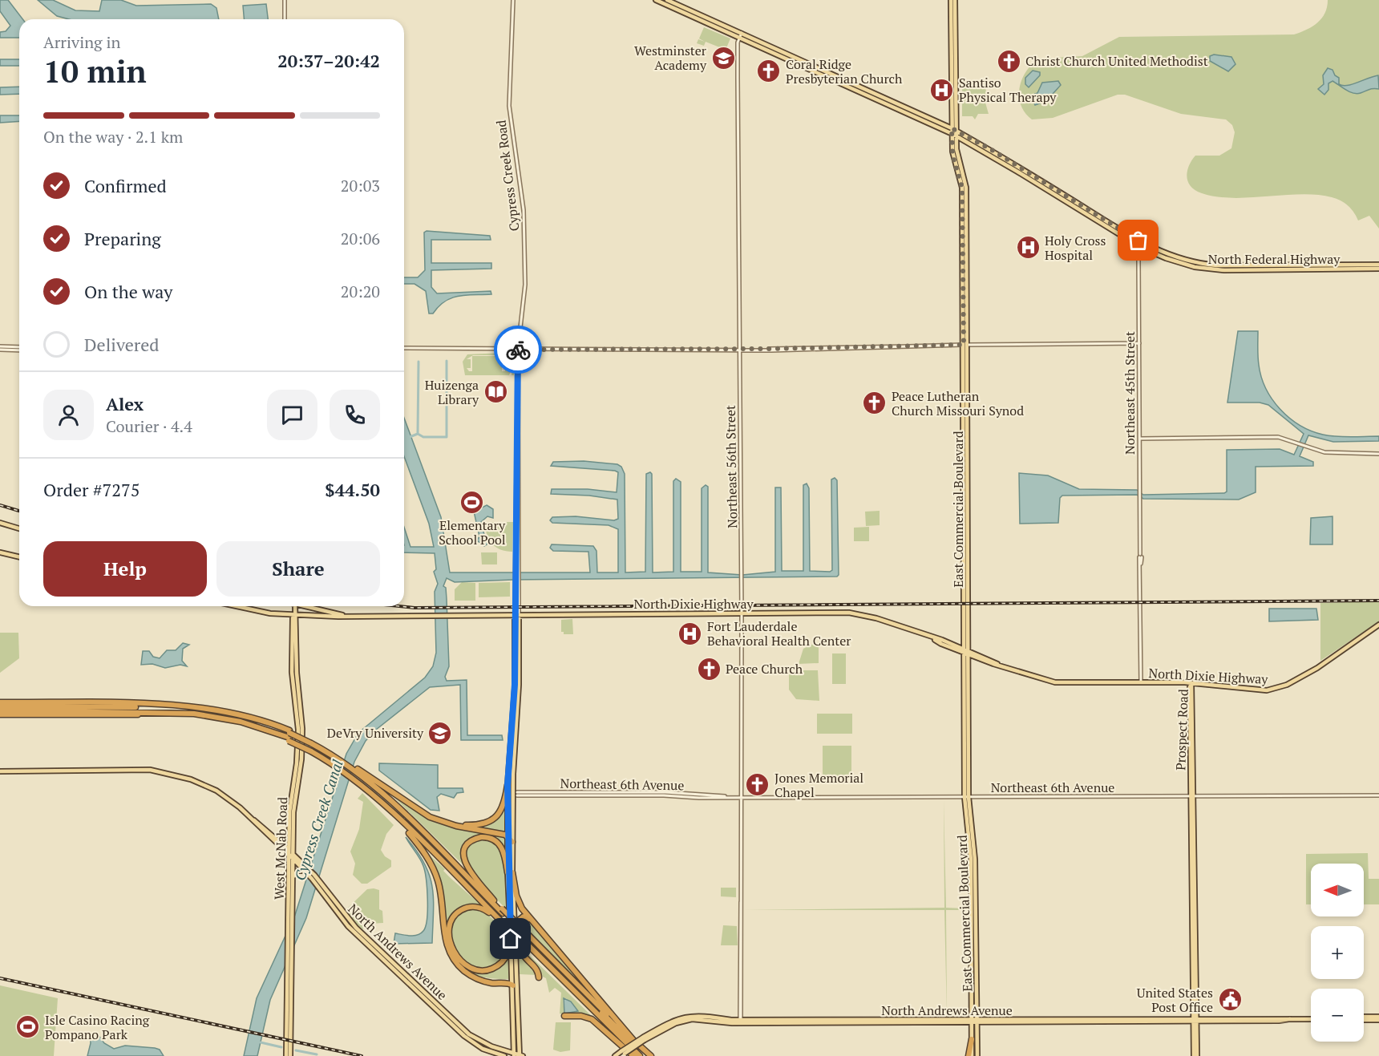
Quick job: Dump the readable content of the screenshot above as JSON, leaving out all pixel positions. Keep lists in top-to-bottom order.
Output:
{
  "streets": {
    "main road": [
      "North Federal Highway",
      "East Commercial Boulevard",
      "North Dixie Highway",
      "Prospect Road",
      "West McNab Road",
      "North Andrews Avenue"
    ],
    "street": [
      "Cypress Creek Road",
      "Northeast 45th Street",
      "Northeast 56th Street",
      "Northeast 6th Avenue"
    ]
  },
  "crossings": [
    ["Cypress Creek Road", "North Dixie Highway"],
    ["North Federal Highway", "Northeast 45th Street"],
    ["North Federal Highway", "Northeast 56th Street"],
    ["North Federal Highway", "East Commercial Boulevard"],
    ["Northeast 45th Street", "North Dixie Highway"],
    ["Northeast 56th Street", "North Dixie Highway"],
    ["Northeast 56th Street", "Northeast 6th Avenue"],
    ["Northeast 56th Street", "North Andrews Avenue"],
    ["East Commercial Boulevard", "North Dixie Highway"],
    ["East Commercial Boulevard", "Northeast 6th Avenue"],
    ["East Commercial Boulevard", "North Andrews Avenue"],
    ["North Dixie Highway", "Prospect Road"],
    ["Prospect Road", "Northeast 6th Avenue"],
    ["Prospect Road", "North Andrews Avenue"],
    ["West McNab Road", "North Andrews Avenue"]
  ],
  "water": ["Cypress Creek Canal"],
  "places": {
    "school or university": ["Westminster Academy", "DeVry University"],
    "church": [
      "Christ Church United Methodist",
      "Coral Ridge Presbyterian Church",
      "Peace Lutheran Church Missouri Synod",
      "Peace Church",
      "Jones Memorial Chapel"
    ],
    "hospital": ["Santiso Physical Therapy", "Holy Cross Hospital", "Fort Lauderdale Behavioral Health Center"],
    "library": ["Huizenga Library"],
    "sports": ["Elementary School Pool", "Isle Casino Racing Pompano Park"],
    "public building": ["United States Post Office"]
  },
  "north": "left",
  "page": {
    "heading": ["10 min", "Arriving in", "20:37–20:42"],
    "panel": [
      "Alex",
      "Courier · 4.4",
      "Order #7275",
      "$44.50"
    ],
    "bar": "On the way · 2.1 km",
    "list": [
      ["Confirmed", "20:03"],
      ["Preparing", "20:06"],
      ["On the way", "20:20"],
      "Delivered"
    ],
    "buttons": ["Help", "Share"],
    "map_buttons": ["+", "−"]
  }
}
